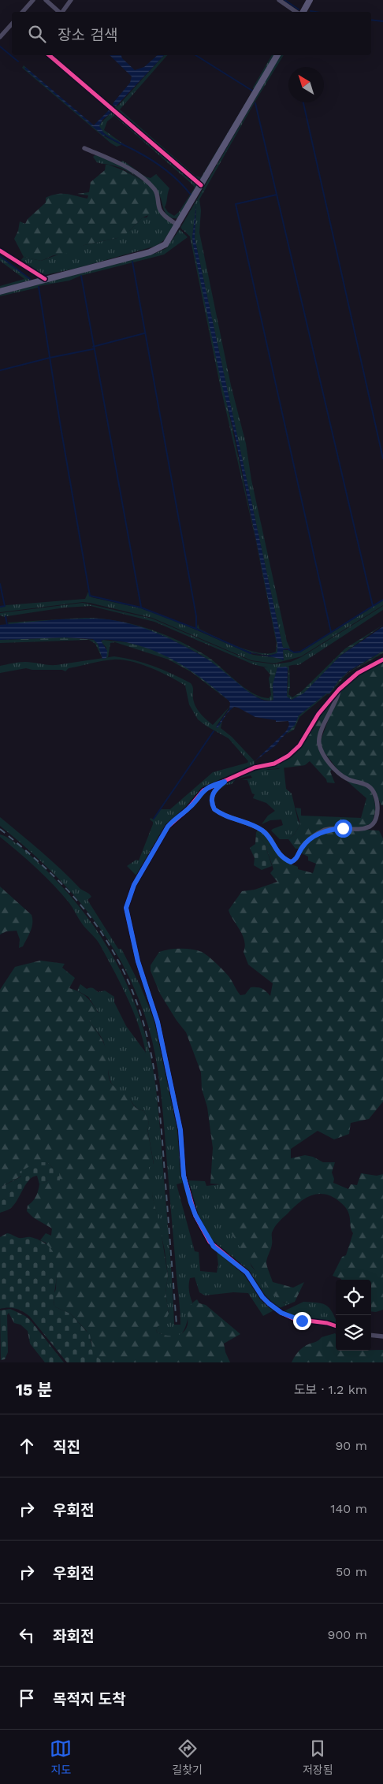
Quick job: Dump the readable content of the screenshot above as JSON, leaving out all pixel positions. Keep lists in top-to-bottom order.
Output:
{
  "north": "top left",
  "page": {
    "search": "장소 검색",
    "heading": ["15 분", "도보 · 1.2 km"],
    "list": [
      ["직진", "90 m"],
      ["우회전", "140 m"],
      ["우회전", "50 m"],
      ["좌회전", "900 m"],
      "목적지 도착"
    ],
    "nav": ["지도", "길찾기", "저장됨"]
  }
}
